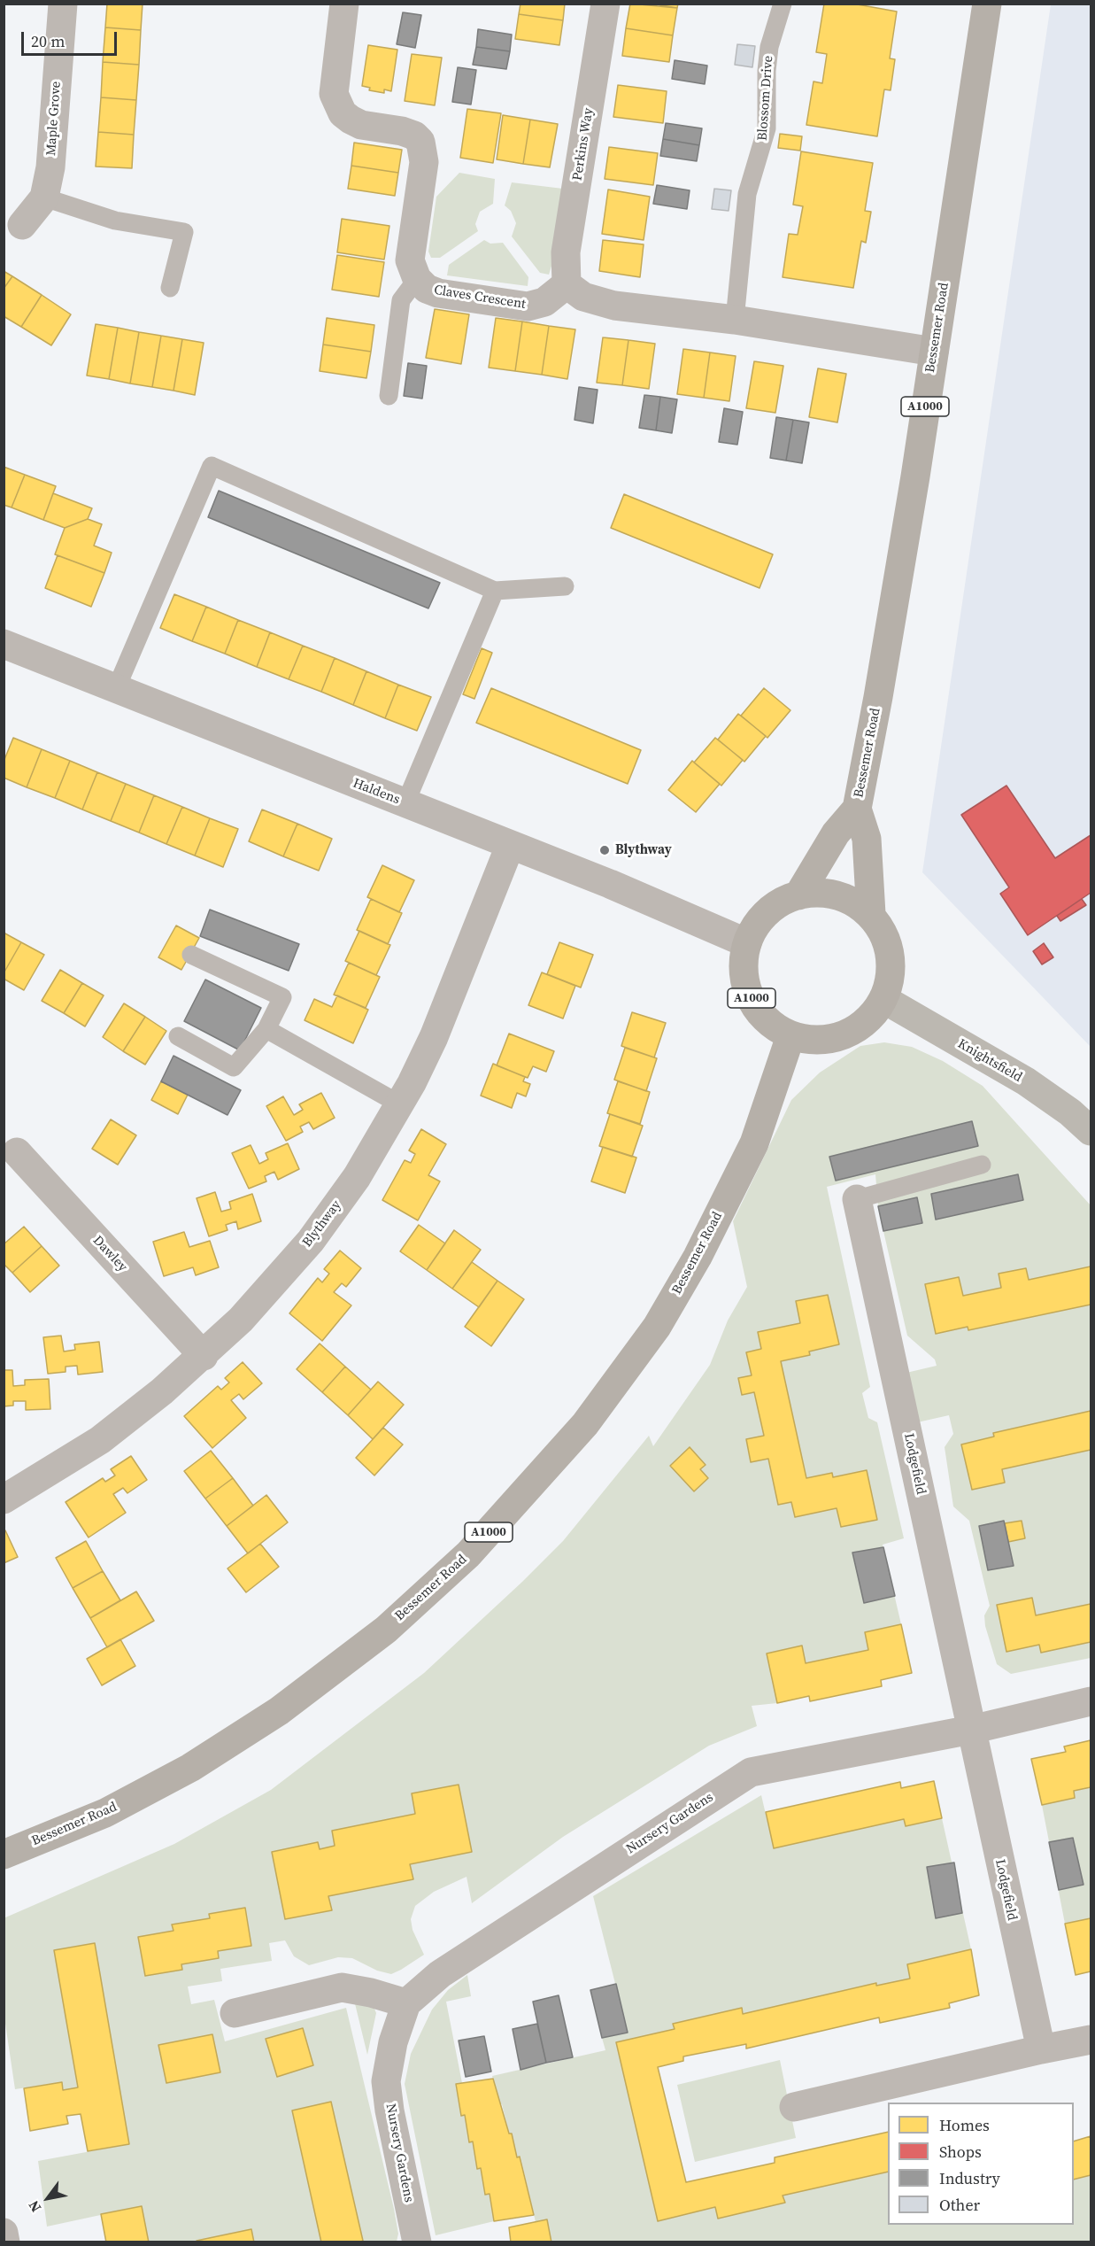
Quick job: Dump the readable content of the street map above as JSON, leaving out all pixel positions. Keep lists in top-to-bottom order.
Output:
{
  "streets": {
    "main road": ["Bessemer Road", "A1000"],
    "street": [
      "Maple Grove",
      "Perkins Way",
      "Claves Crescent",
      "Haldens",
      "Knightsfield",
      "Blythway",
      "Dawley",
      "Lodgefield",
      "Nursery Gardens"
    ],
    "lane": ["Blossom Drive"]
  },
  "crossings": [
    ["Perkins Way", "Claves Crescent"],
    ["Bessemer Road", "A1000"],
    ["Bessemer Road", "Haldens"],
    ["Bessemer Road", "Knightsfield"],
    ["A1000", "Haldens"],
    ["A1000", "Knightsfield"],
    ["Haldens", "Knightsfield"],
    ["Haldens", "Blythway"],
    ["Blythway", "Dawley"],
    ["Lodgefield", "Nursery Gardens"]
  ],
  "places": ["Blythway"],
  "legend": [
    "Homes",
    "Shops",
    "Industry",
    "Other"
  ],
  "scale_bar": "20 m",
  "north": "bottom left"
}
